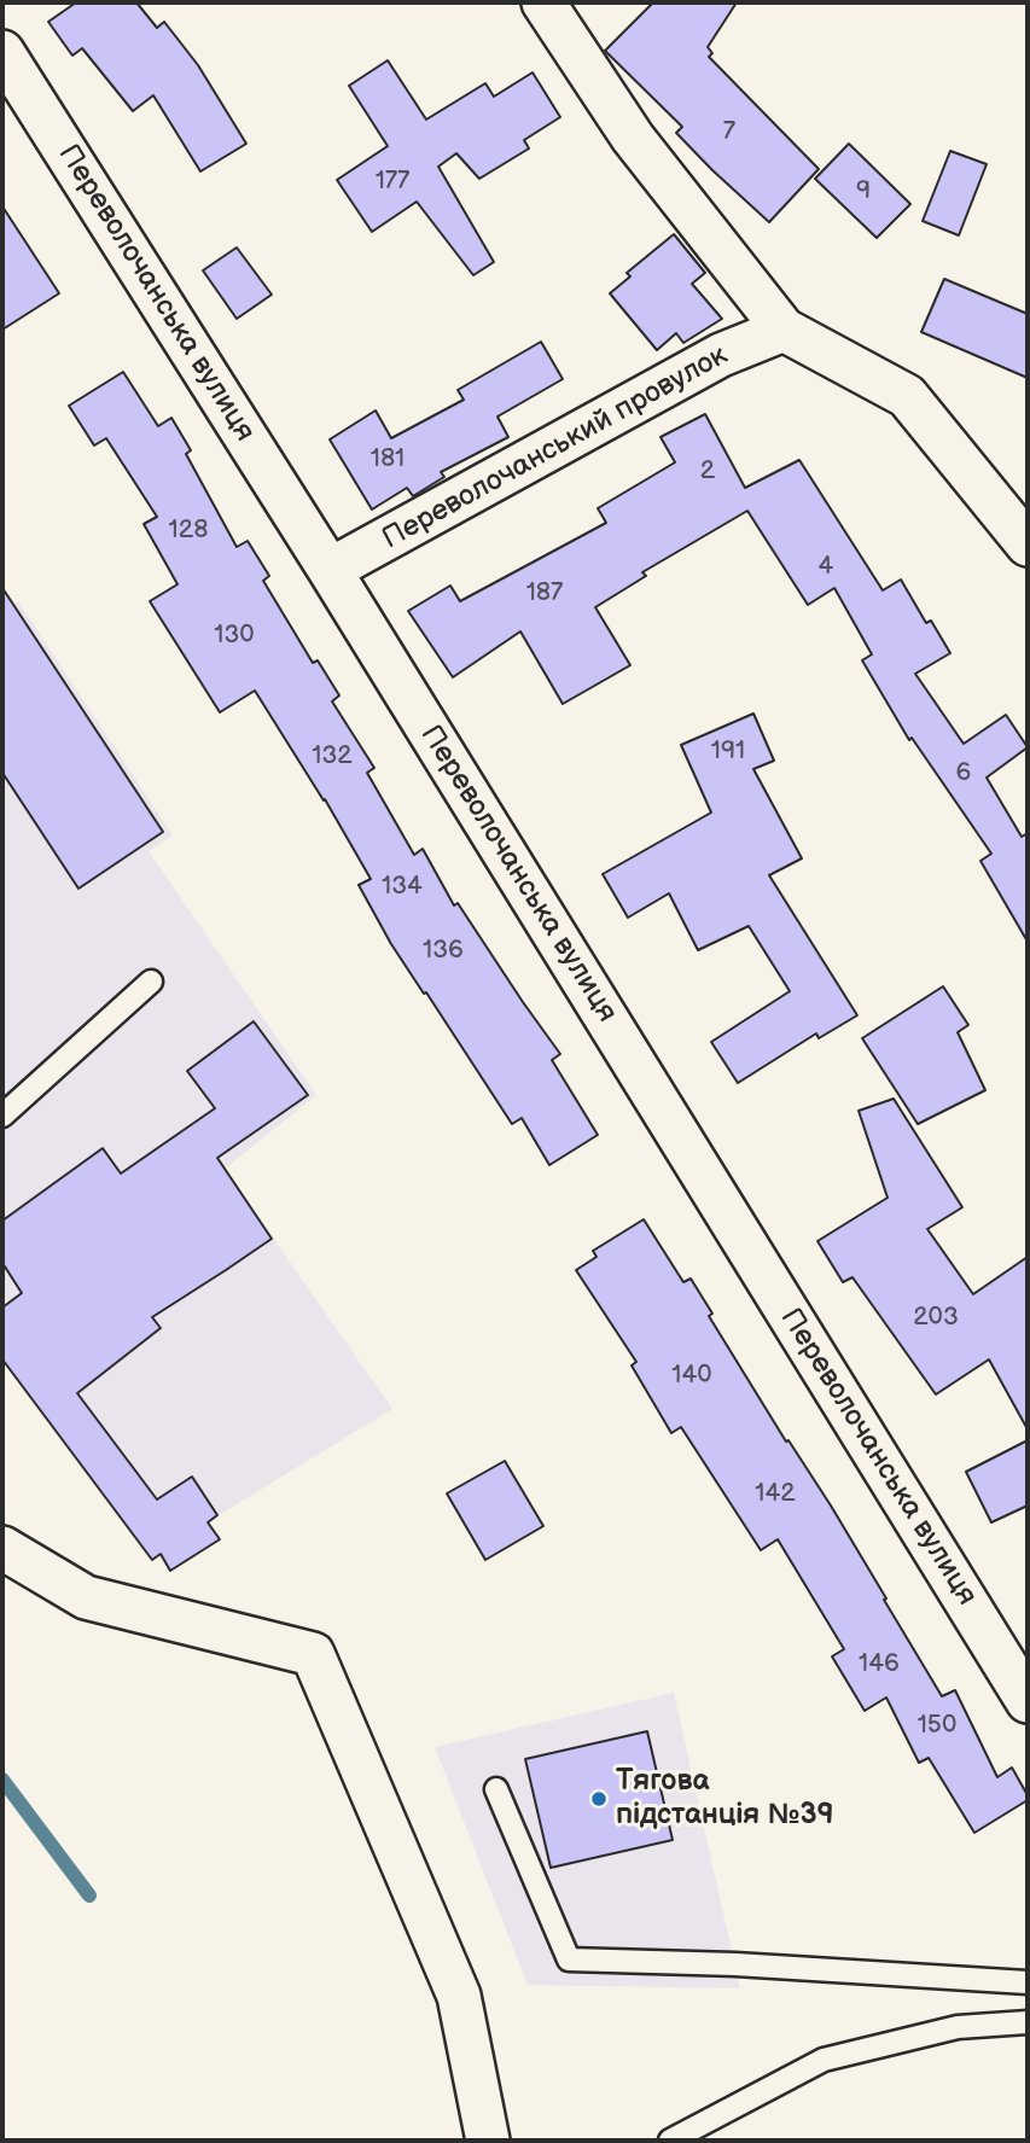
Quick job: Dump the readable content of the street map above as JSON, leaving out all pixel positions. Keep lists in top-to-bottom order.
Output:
{
  "streets": {
    "street": ["Переволочанська вулиця", "Переволочанський провулок"]
  },
  "crossings": [
    ["Переволочанська вулиця", "Переволочанський провулок"]
  ],
  "places": ["Тягова пiдстанцiя №39"],
  "house_numbers": [
    "7",
    "177",
    "9",
    "181",
    "2",
    "128",
    "4",
    "187",
    "130",
    "191",
    "132",
    "6",
    "134",
    "136",
    "203",
    "140",
    "142",
    "146",
    "150"
  ]
}
